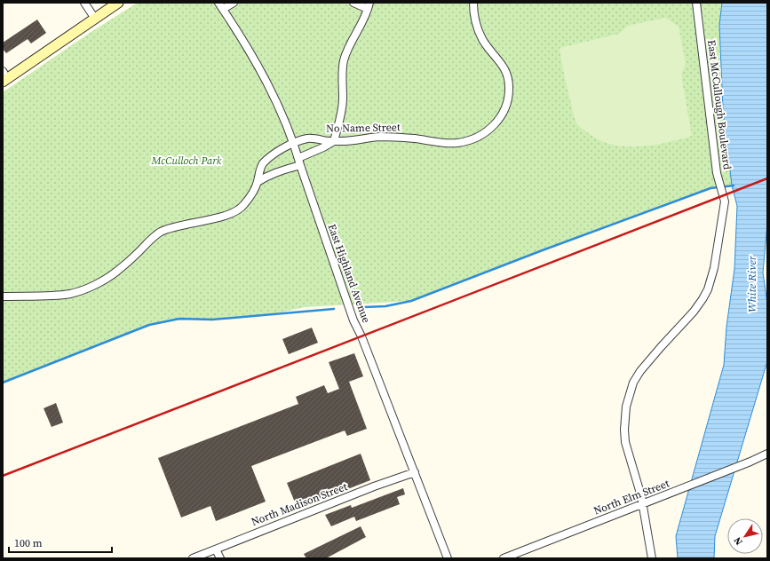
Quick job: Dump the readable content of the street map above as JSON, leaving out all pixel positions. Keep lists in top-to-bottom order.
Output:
{
  "streets": {
    "street": [
      "East McCullough Boulevard",
      "No Name Street",
      "East Highland Avenue",
      "North Elm Street",
      "North Madison Street"
    ]
  },
  "crossings": [
    ["East McCullough Boulevard", "North Elm Street"],
    ["No Name Street", "East Highland Avenue"],
    ["East Highland Avenue", "North Madison Street"]
  ],
  "water": ["White River"],
  "parks": ["McCulloch Park"],
  "scale_bar": "100 m",
  "north": "bottom left"
}
